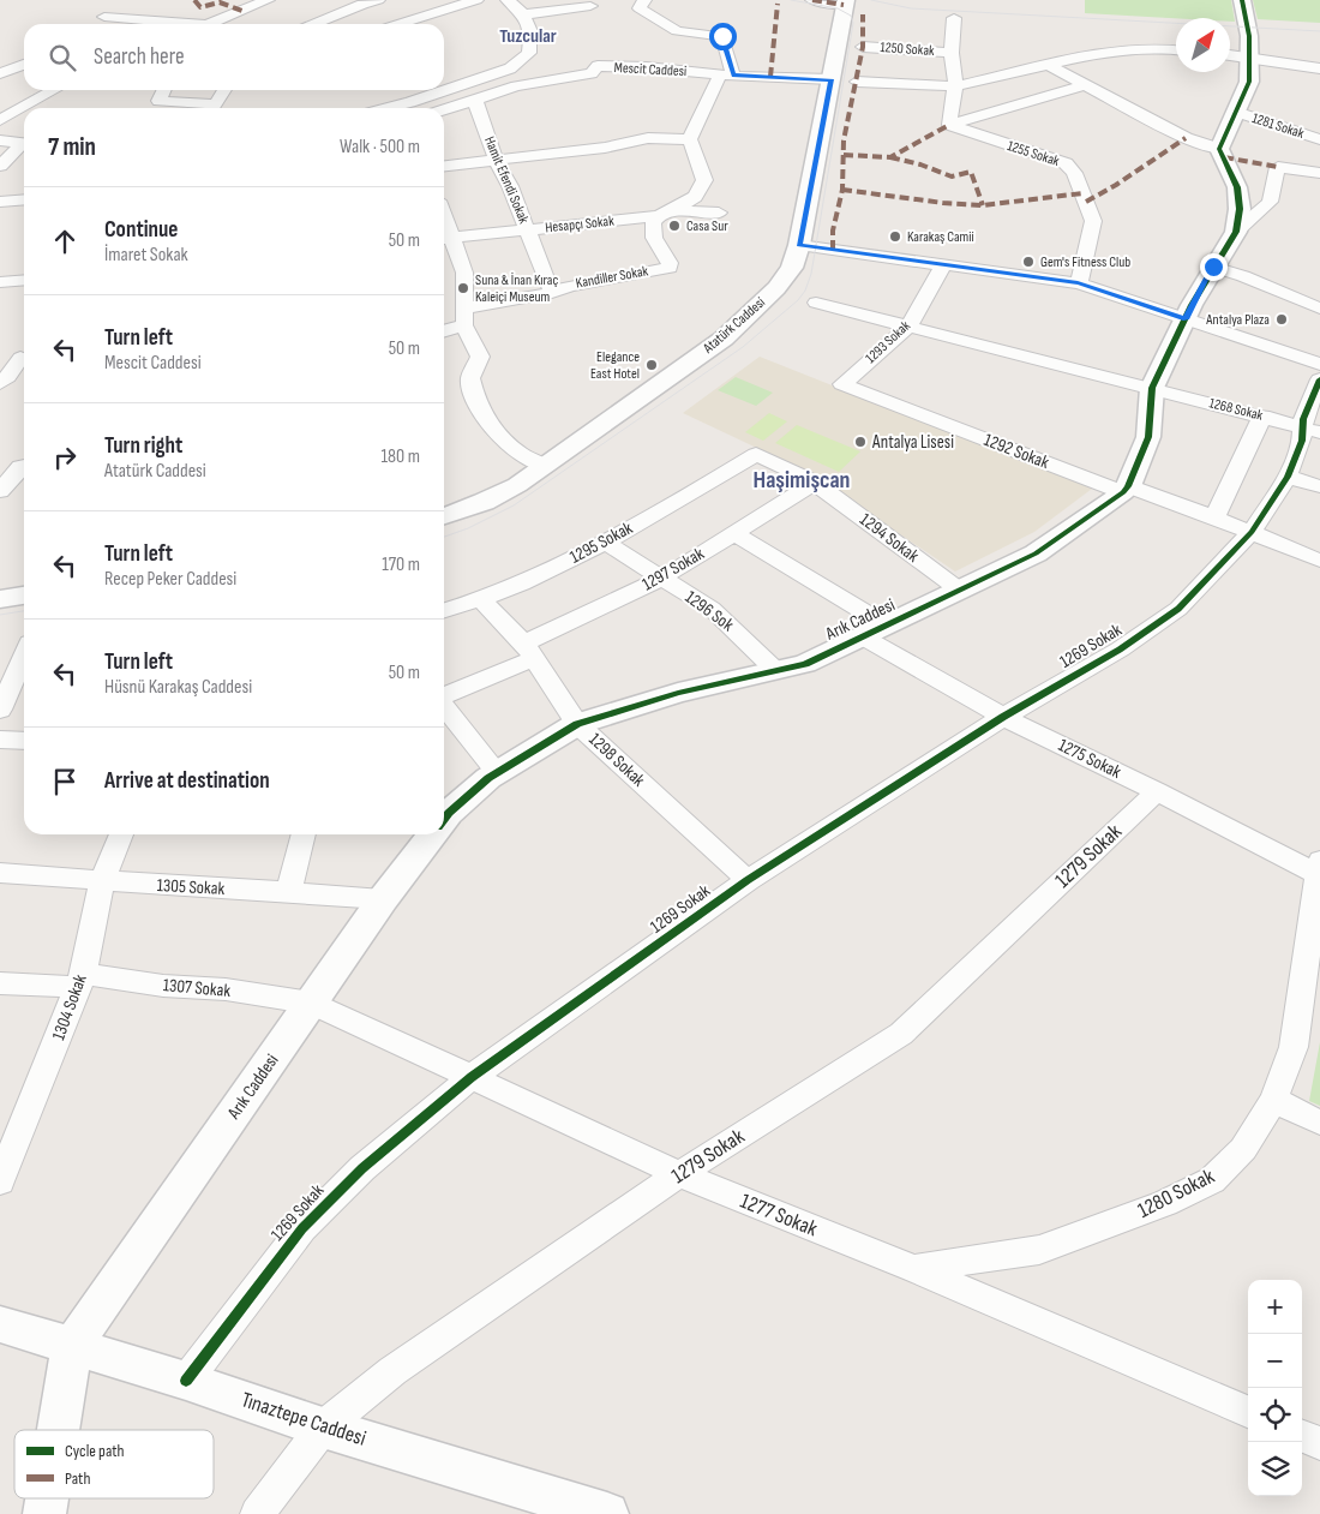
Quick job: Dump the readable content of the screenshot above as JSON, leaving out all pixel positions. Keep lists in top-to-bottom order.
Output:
{
  "streets": {
    "street": [
      "1250 Sokak",
      "Mescit Caddesi",
      "1281 Sokak",
      "1255 Sokak",
      "Hamit Efendi Sokak",
      "Hesapçı Sokak",
      "Kandiller Sokak",
      "Atatürk Caddesi",
      "1293 Sokak",
      "1268 Sokak",
      "1292 Sokak",
      "1294 Sokak",
      "1295 Sokak",
      "1297 Sokak",
      "1296 Sok",
      "Arık Caddesi",
      "1269 Sokak",
      "1275 Sokak",
      "1298 Sokak",
      "1279 Sokak",
      "1305 Sokak",
      "1307 Sokak",
      "1304 Sokak",
      "1280 Sokak",
      "1277 Sokak",
      "Tınaztepe Caddesi"
    ]
  },
  "crossings": [
    ["Mescit Caddesi", "Hamit Efendi Sokak"],
    ["Mescit Caddesi", "Atatürk Caddesi"],
    ["Hamit Efendi Sokak", "Hesapçı Sokak"],
    ["Hamit Efendi Sokak", "Kandiller Sokak"],
    ["Hesapçı Sokak", "Kandiller Sokak"],
    ["1293 Sokak", "1268 Sokak"],
    ["1293 Sokak", "1292 Sokak"],
    ["1268 Sokak", "1269 Sokak"],
    ["1292 Sokak", "Arık Caddesi"],
    ["1292 Sokak", "1269 Sokak"],
    ["1294 Sokak", "1295 Sokak"],
    ["1294 Sokak", "1297 Sokak"],
    ["1294 Sokak", "Arık Caddesi"],
    ["1295 Sokak", "1296 Sok"],
    ["1295 Sokak", "1298 Sokak"],
    ["1297 Sokak", "1296 Sok"],
    ["1297 Sokak", "1275 Sokak"],
    ["1297 Sokak", "1298 Sokak"],
    ["1296 Sok", "Arık Caddesi"],
    ["Arık Caddesi", "1275 Sokak"],
    ["Arık Caddesi", "1298 Sokak"],
    ["Arık Caddesi", "1305 Sokak"],
    ["Arık Caddesi", "1307 Sokak"],
    ["Arık Caddesi", "1277 Sokak"],
    ["Arık Caddesi", "Tınaztepe Caddesi"],
    ["1269 Sokak", "1275 Sokak"],
    ["1269 Sokak", "1298 Sokak"],
    ["1269 Sokak", "1277 Sokak"],
    ["1269 Sokak", "Tınaztepe Caddesi"],
    ["1275 Sokak", "1279 Sokak"],
    ["1275 Sokak", "1280 Sokak"],
    ["1279 Sokak", "1277 Sokak"],
    ["1279 Sokak", "Tınaztepe Caddesi"],
    ["1305 Sokak", "1304 Sokak"],
    ["1307 Sokak", "1304 Sokak"],
    ["1307 Sokak", "1277 Sokak"],
    ["1280 Sokak", "1277 Sokak"]
  ],
  "districts": ["Tuzcular", "Haşimişcan"],
  "places": [
    "Casa Sur",
    "Karakaş Camii",
    "Gem's Fitness Club",
    "Suna & İnan Kıraç Kaleiçi Museum",
    "Antalya Plaza",
    "Elegance East Hotel",
    "Antalya Lisesi"
  ],
  "legend": ["Cycle path", "Path"],
  "north": "top right",
  "page": {
    "search": "Search here",
    "heading": ["7 min", "Walk · 500 m"],
    "list": [
      ["Continue", "İmaret Sokak", "50 m"],
      ["Turn left", "Mescit Caddesi", "50 m"],
      ["Turn right", "Atatürk Caddesi", "180 m"],
      ["Turn left", "Recep Peker Caddesi", "170 m"],
      ["Turn left", "Hüsnü Karakaş Caddesi", "50 m"],
      "Arrive at destination"
    ],
    "map_buttons": ["+", "−"]
  }
}
